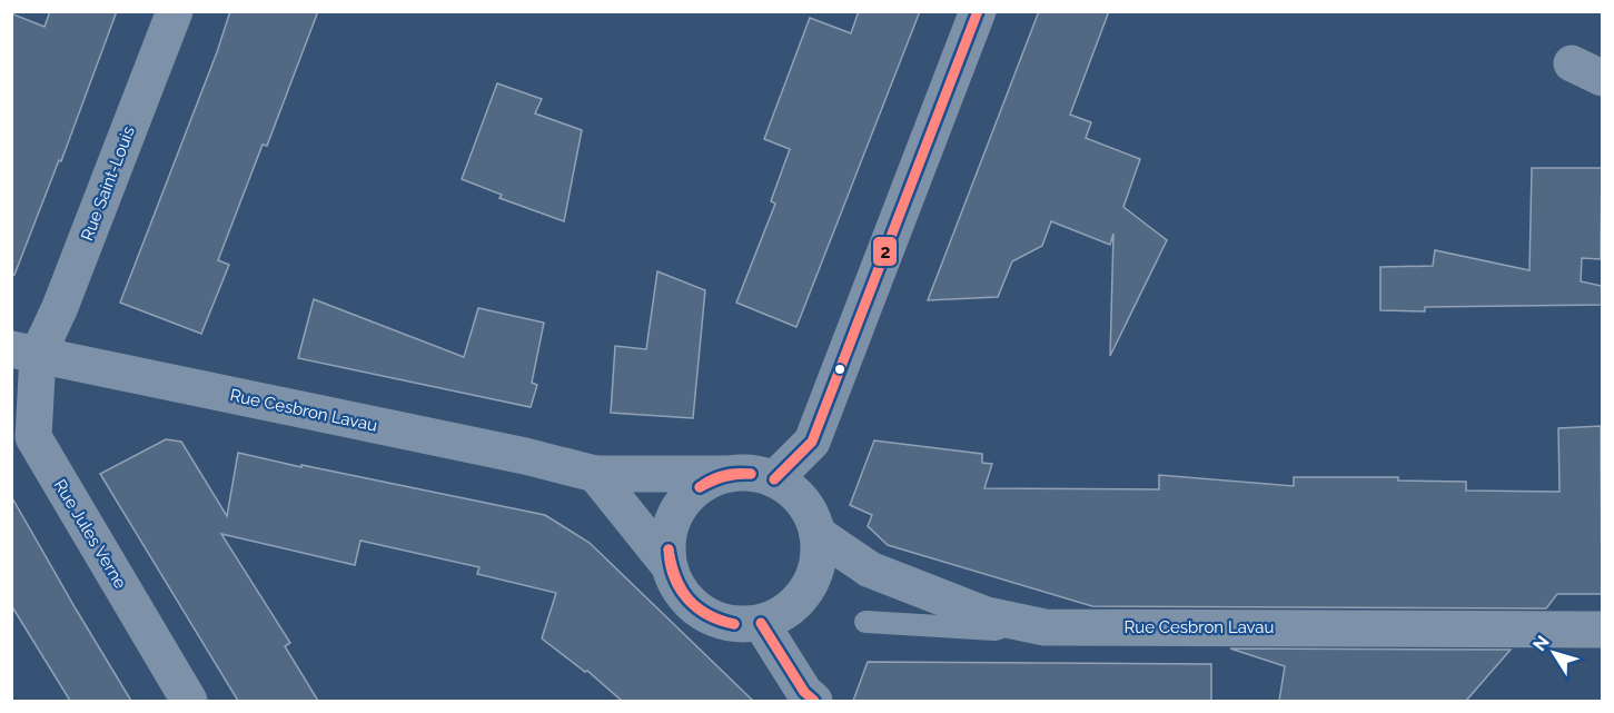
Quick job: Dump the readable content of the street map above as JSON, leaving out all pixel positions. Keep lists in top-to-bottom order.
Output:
{
  "streets": {
    "street": ["Rue Saint-Louis", "Rue Cesbron Lavau", "Rue Jules Verne"]
  },
  "crossings": [
    ["Rue Saint-Louis", "Rue Cesbron Lavau"],
    ["Rue Saint-Louis", "Rue Jules Verne"],
    ["Rue Cesbron Lavau", "Rue Jules Verne"]
  ],
  "lines": ["transit line 2"],
  "north": "top left"
}
